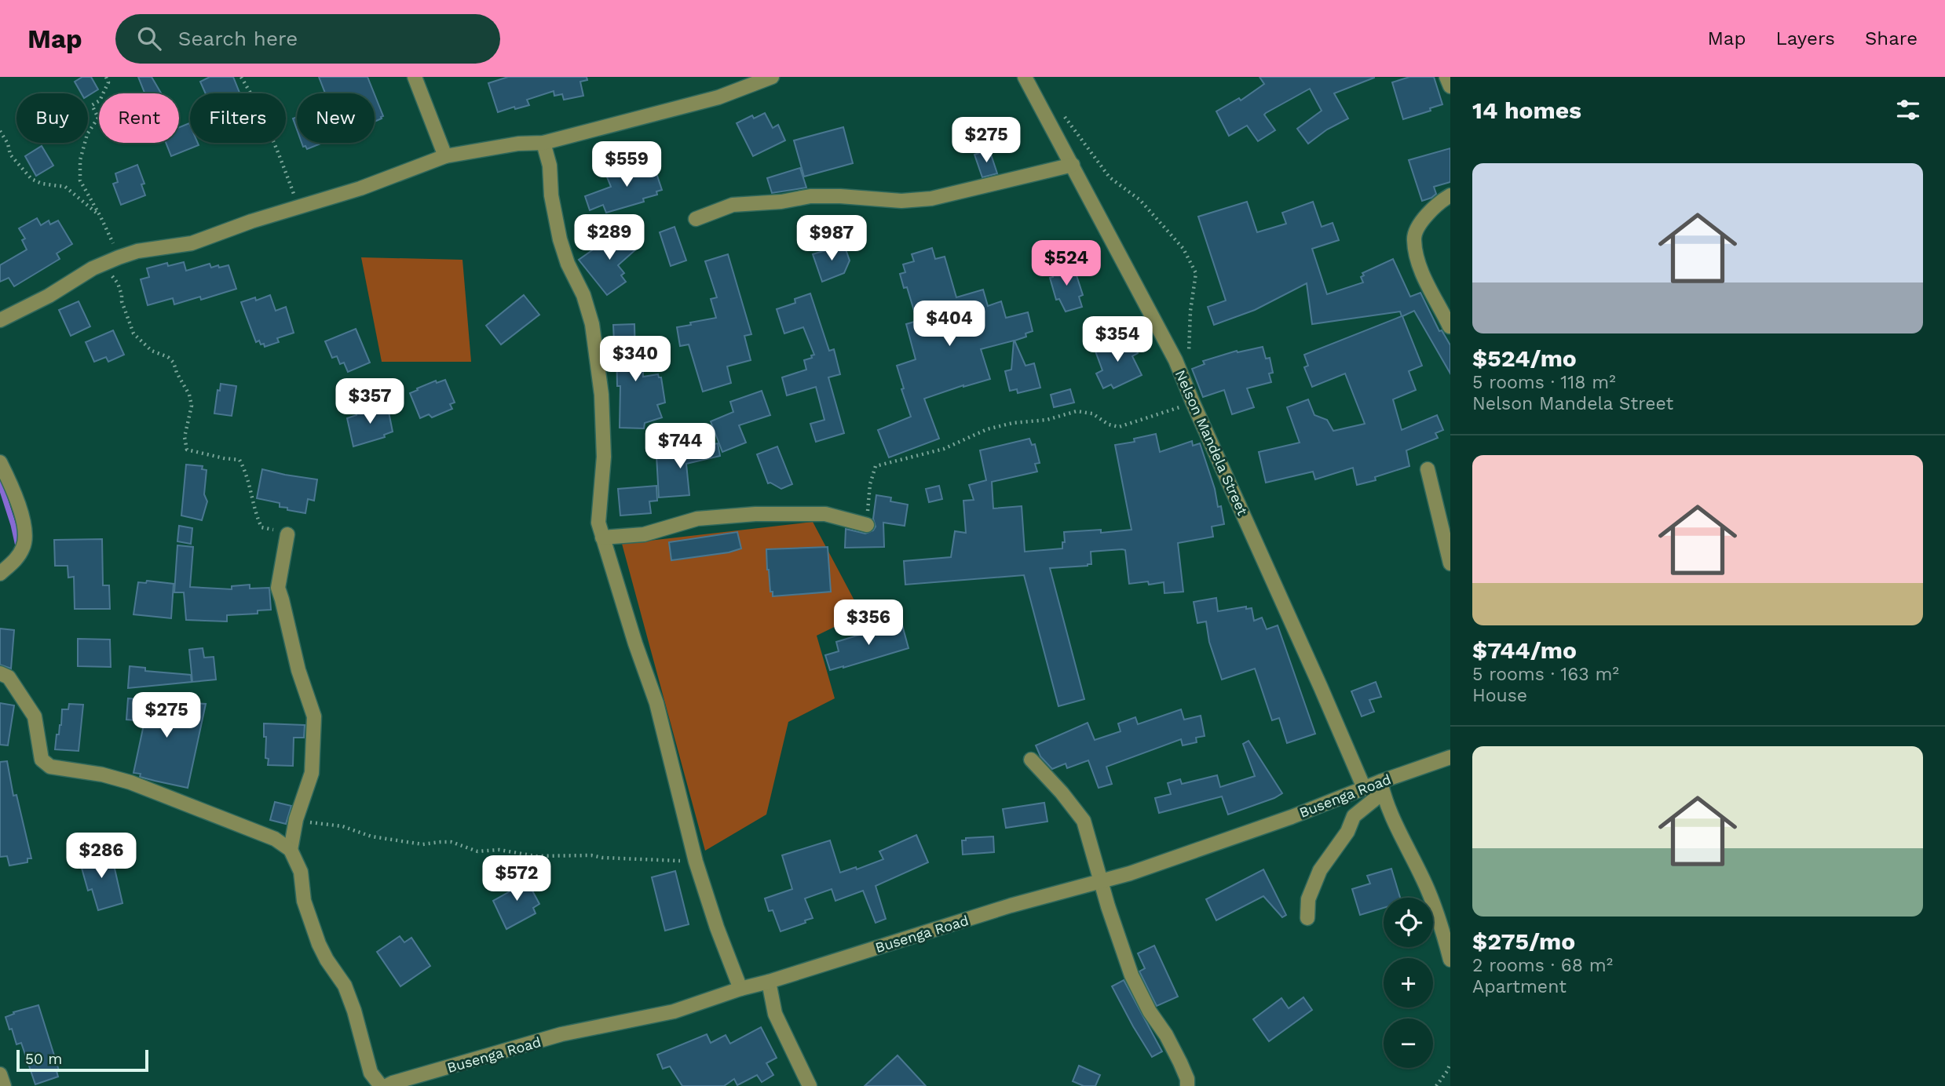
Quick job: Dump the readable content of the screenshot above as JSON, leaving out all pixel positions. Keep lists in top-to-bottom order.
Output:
{
  "streets": {
    "street": ["Nelson Mandela Street", "Busenga Road"]
  },
  "crossings": [
    ["Nelson Mandela Street", "Busenga Road"]
  ],
  "scale_bar": "50 m",
  "page": {
    "header": "Map",
    "search": "Search here",
    "nav": ["Map", "Layers", "Share"],
    "heading": "14 homes",
    "chip": [
      "Buy",
      "Rent",
      "Filters",
      "New"
    ],
    "price": [
      "$275",
      "$559",
      "$289",
      "$987",
      "$524",
      "$404",
      "$354",
      "$340",
      "$357",
      "$744",
      "$356",
      "$275",
      "$286",
      "$572"
    ],
    "list": [
      {
        "name": "$524/mo",
        "note": "5 rooms · 118 m² · Nelson Mandela Street"
      },
      {
        "name": "$744/mo",
        "note": "5 rooms · 163 m² · House"
      },
      {
        "name": "$275/mo",
        "note": "2 rooms · 68 m² · Apartment"
      }
    ],
    "map_buttons": ["+", "−"],
    "scale": "50 m"
  }
}
